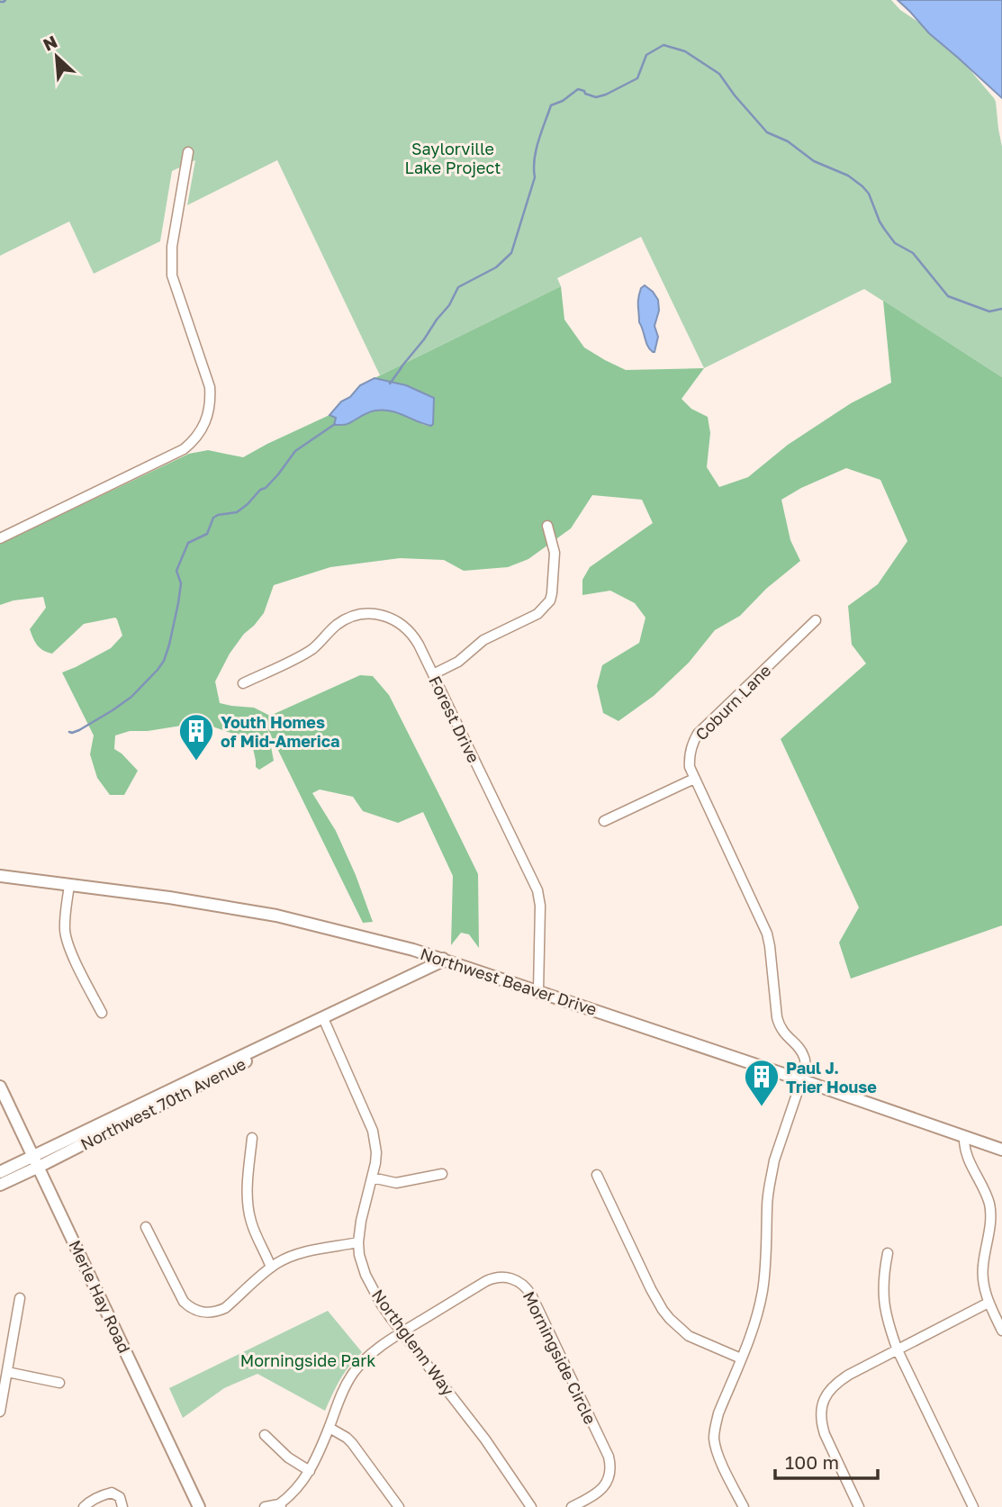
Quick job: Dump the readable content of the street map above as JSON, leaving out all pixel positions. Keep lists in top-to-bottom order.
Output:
{
  "streets": {
    "main road": ["Northwest Beaver Drive", "Northwest 70th Avenue", "Merle Hay Road"],
    "street": [
      "Coburn Lane",
      "Forest Drive",
      "Northglenn Way",
      "Morningside Circle"
    ]
  },
  "crossings": [
    ["Coburn Lane", "Northwest Beaver Drive"],
    ["Forest Drive", "Northwest Beaver Drive"],
    ["Northwest Beaver Drive", "Northwest 70th Avenue"],
    ["Northwest 70th Avenue", "Merle Hay Road"],
    ["Northwest 70th Avenue", "Northglenn Way"],
    ["Northglenn Way", "Morningside Circle"]
  ],
  "parks": ["Saylorville Lake Project", "Morningside Park"],
  "places": {
    "building": ["Youth Homes of Mid-America", "Paul J. Trier House"]
  },
  "scale_bar": "100 m",
  "north": "top left"
}
